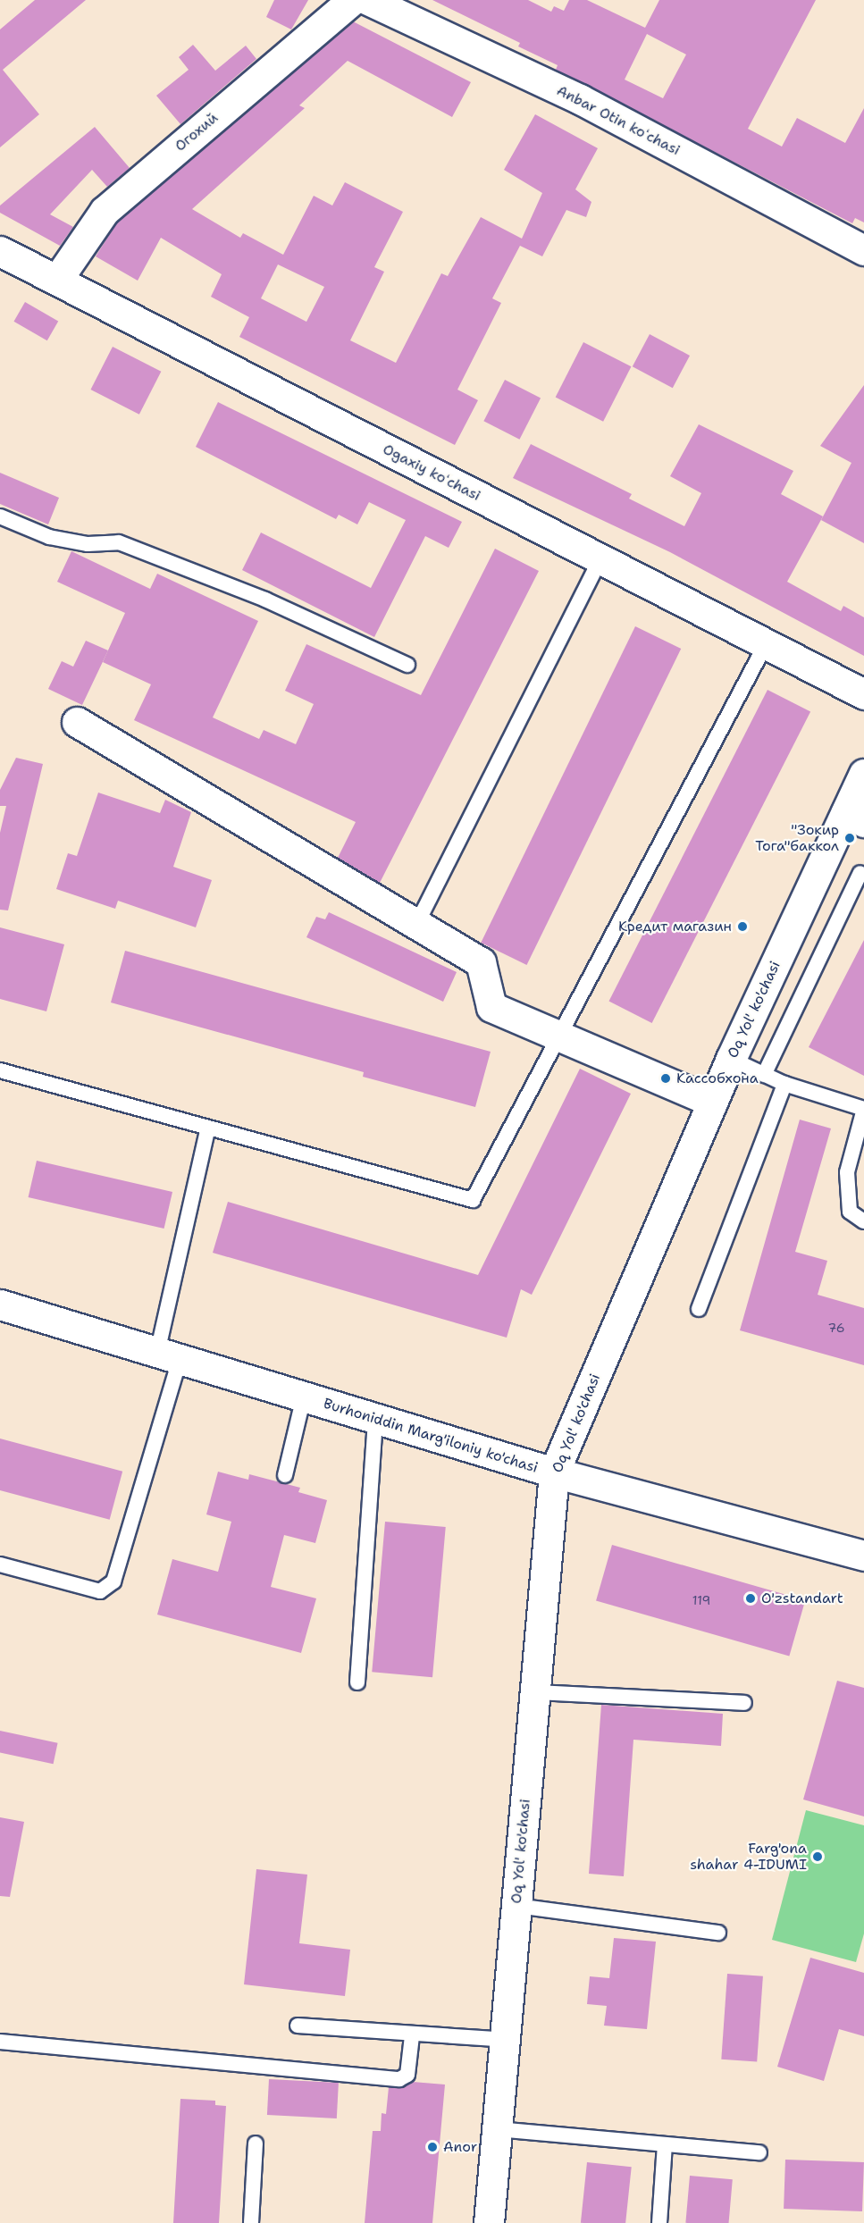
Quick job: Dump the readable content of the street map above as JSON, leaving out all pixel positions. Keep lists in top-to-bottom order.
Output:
{
  "streets": {
    "street": [
      "Anbar Otin koʻchasi",
      "Огохий",
      "Ogaxiy koʻchasi",
      "Oq Yol' ko'chasi",
      "Burhoniddin Marg'iloniy ko'chasi"
    ]
  },
  "crossings": [
    ["Огохий", "Ogaxiy koʻchasi"],
    ["Oq Yol' ko'chasi", "Burhoniddin Marg'iloniy ko'chasi"]
  ],
  "places": [
    "\"Зокир Тога\"баккол",
    "Кредит магазин",
    "Кассобхона",
    "O'zstandart",
    "Farg'ona shahar 4-IDUMI",
    "Anor"
  ],
  "house_numbers": ["76", "119"]
}
